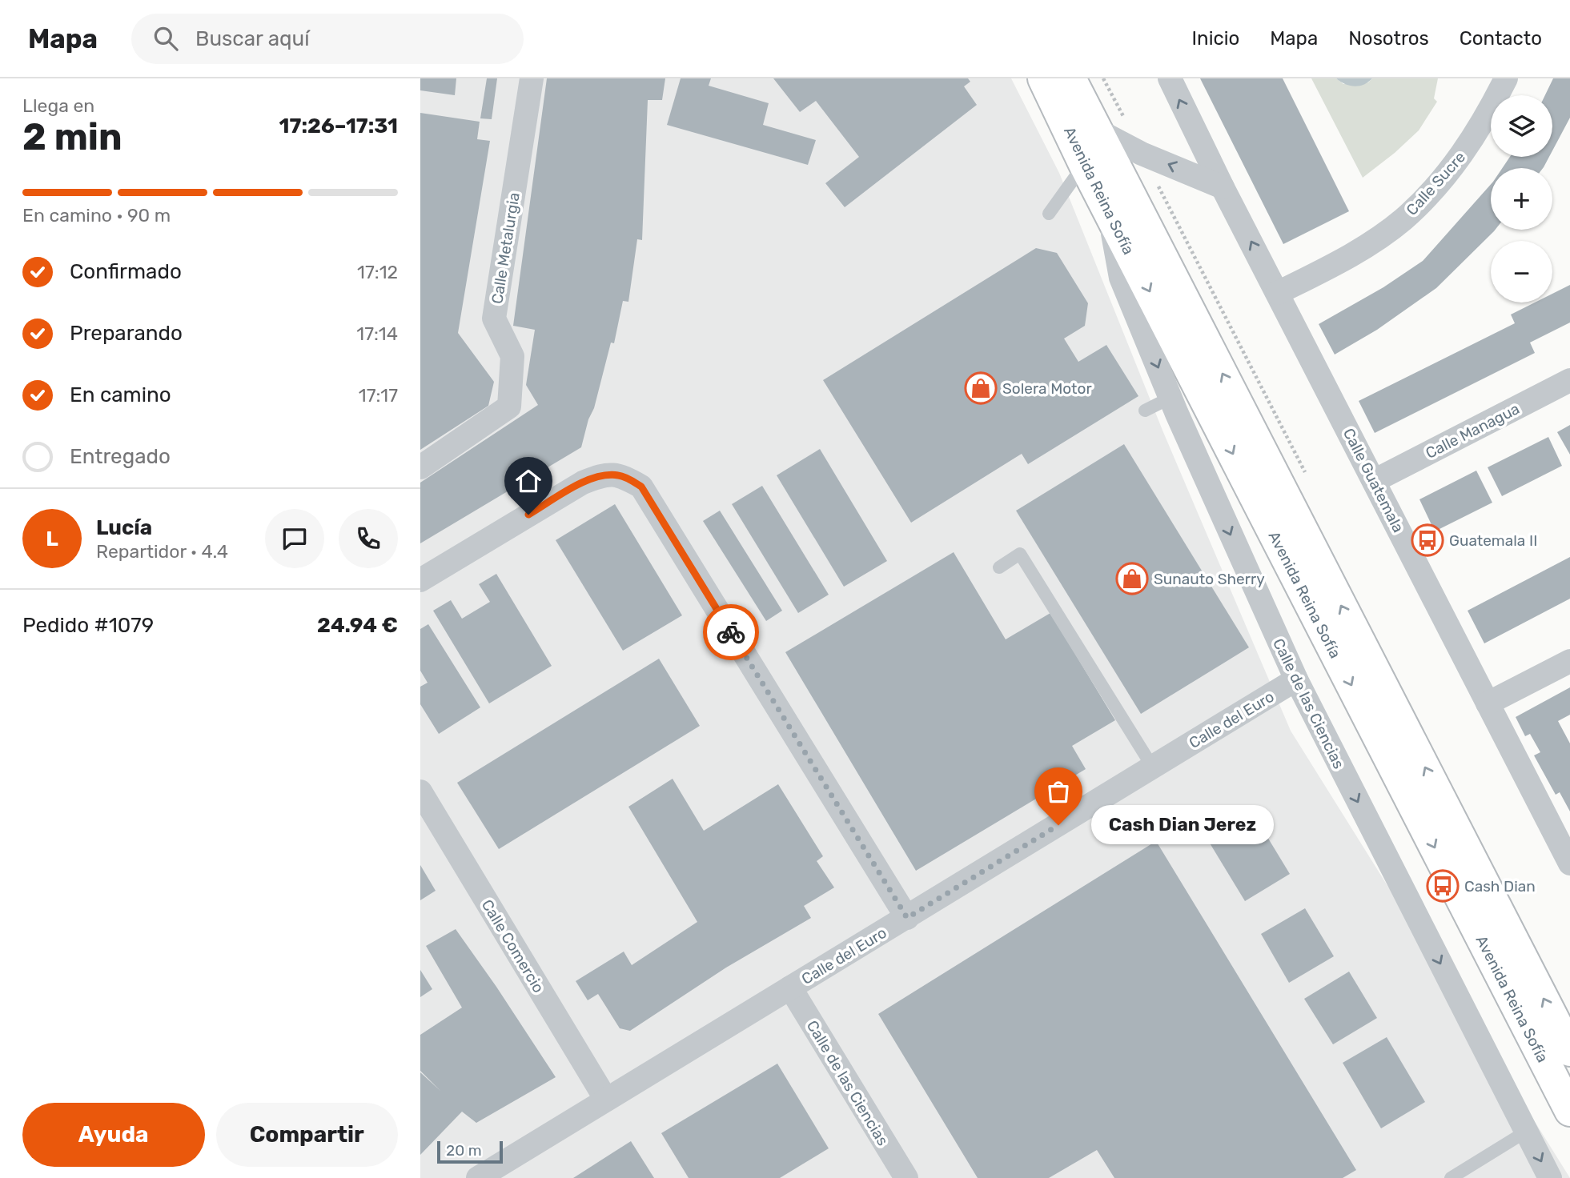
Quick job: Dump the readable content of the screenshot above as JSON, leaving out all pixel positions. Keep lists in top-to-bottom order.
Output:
{
  "streets": {
    "main road": ["Avenida Reina Sofía"],
    "street": [
      "Calle Sucre",
      "Calle Metalurgia",
      "Calle Managua",
      "Calle Guatemala",
      "Calle de las Ciencias",
      "Calle del Euro",
      "Calle Comercio"
    ]
  },
  "crossings": [
    ["Calle Sucre", "Calle Guatemala"],
    ["Avenida Reina Sofía", "Calle de las Ciencias"],
    ["Calle Managua", "Calle Guatemala"],
    ["Calle de las Ciencias", "Calle del Euro"],
    ["Calle del Euro", "Calle Comercio"]
  ],
  "one_way": ["Calle de las Ciencias"],
  "places": {
    "shop": ["Solera Motor", "Sunauto Sherry"],
    "bus stop": ["Guatemala II", "Cash Dian"],
    "other": ["Cash Dian Jerez"]
  },
  "scale_bar": "20 m",
  "page": {
    "header": "Mapa",
    "search": "Buscar aquí",
    "nav": [
      "Inicio",
      "Mapa",
      "Nosotros",
      "Contacto"
    ],
    "heading": ["2 min", "Llega en", "17:26–17:31"],
    "panel": [
      "Lucía",
      "Repartidor · 4.4",
      "Pedido #1079",
      "24.94 €"
    ],
    "map_buttons": ["+", "−"],
    "bar": "En camino · 90 m",
    "list": [
      ["Confirmado", "17:12"],
      ["Preparando", "17:14"],
      ["En camino", "17:17"],
      "Entregado"
    ],
    "round": "L",
    "bubble": "Cash Dian Jerez",
    "buttons": ["Ayuda", "Compartir"],
    "scale": "20 m"
  }
}
